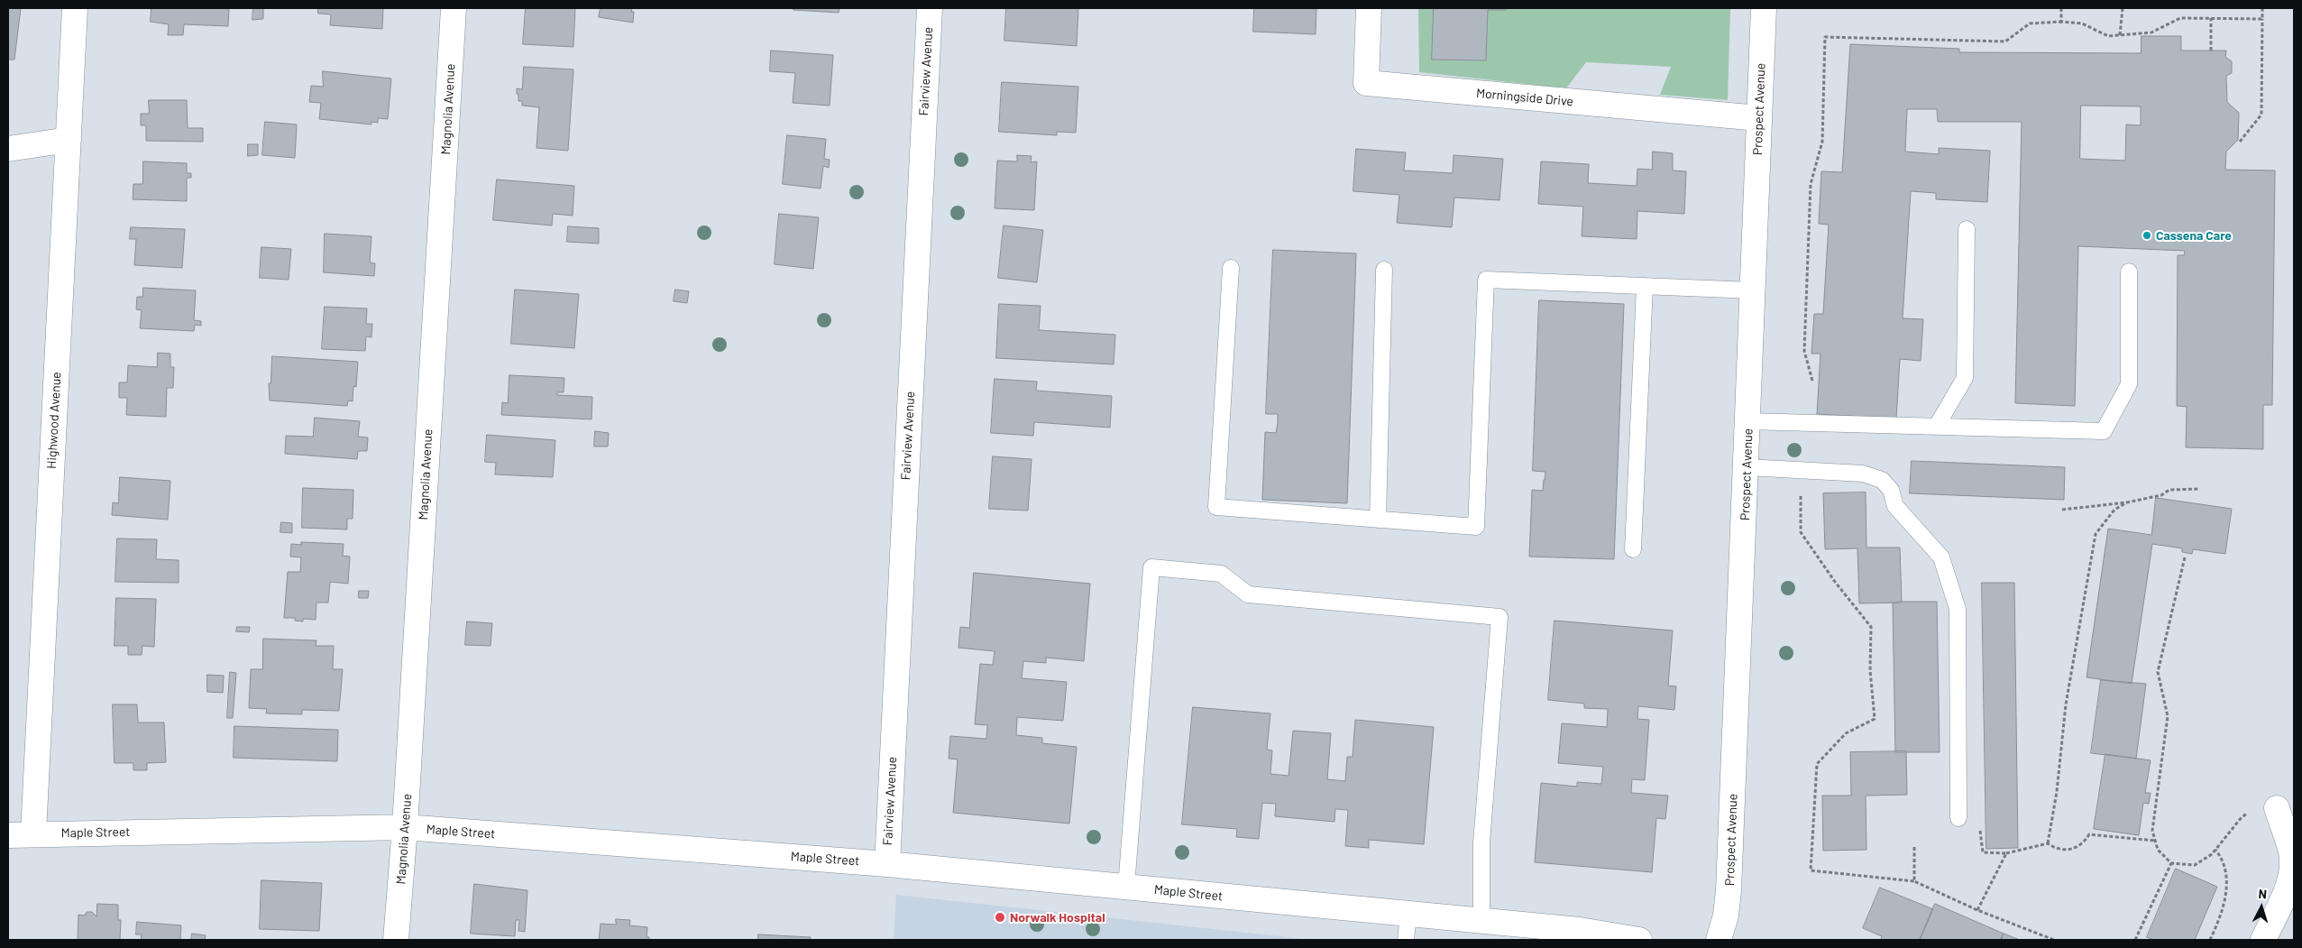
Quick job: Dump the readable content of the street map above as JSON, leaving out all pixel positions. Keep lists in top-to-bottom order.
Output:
{
  "streets": {
    "street": [
      "Fairview Avenue",
      "Morningside Drive",
      "Magnolia Avenue",
      "Prospect Avenue",
      "Highwood Avenue",
      "Maple Street"
    ]
  },
  "crossings": [
    ["Fairview Avenue", "Maple Street"],
    ["Morningside Drive", "Prospect Avenue"],
    ["Magnolia Avenue", "Maple Street"],
    ["Highwood Avenue", "Maple Street"]
  ],
  "places": ["Cassena Care", "Norwalk Hospital"],
  "north": "top"
}
